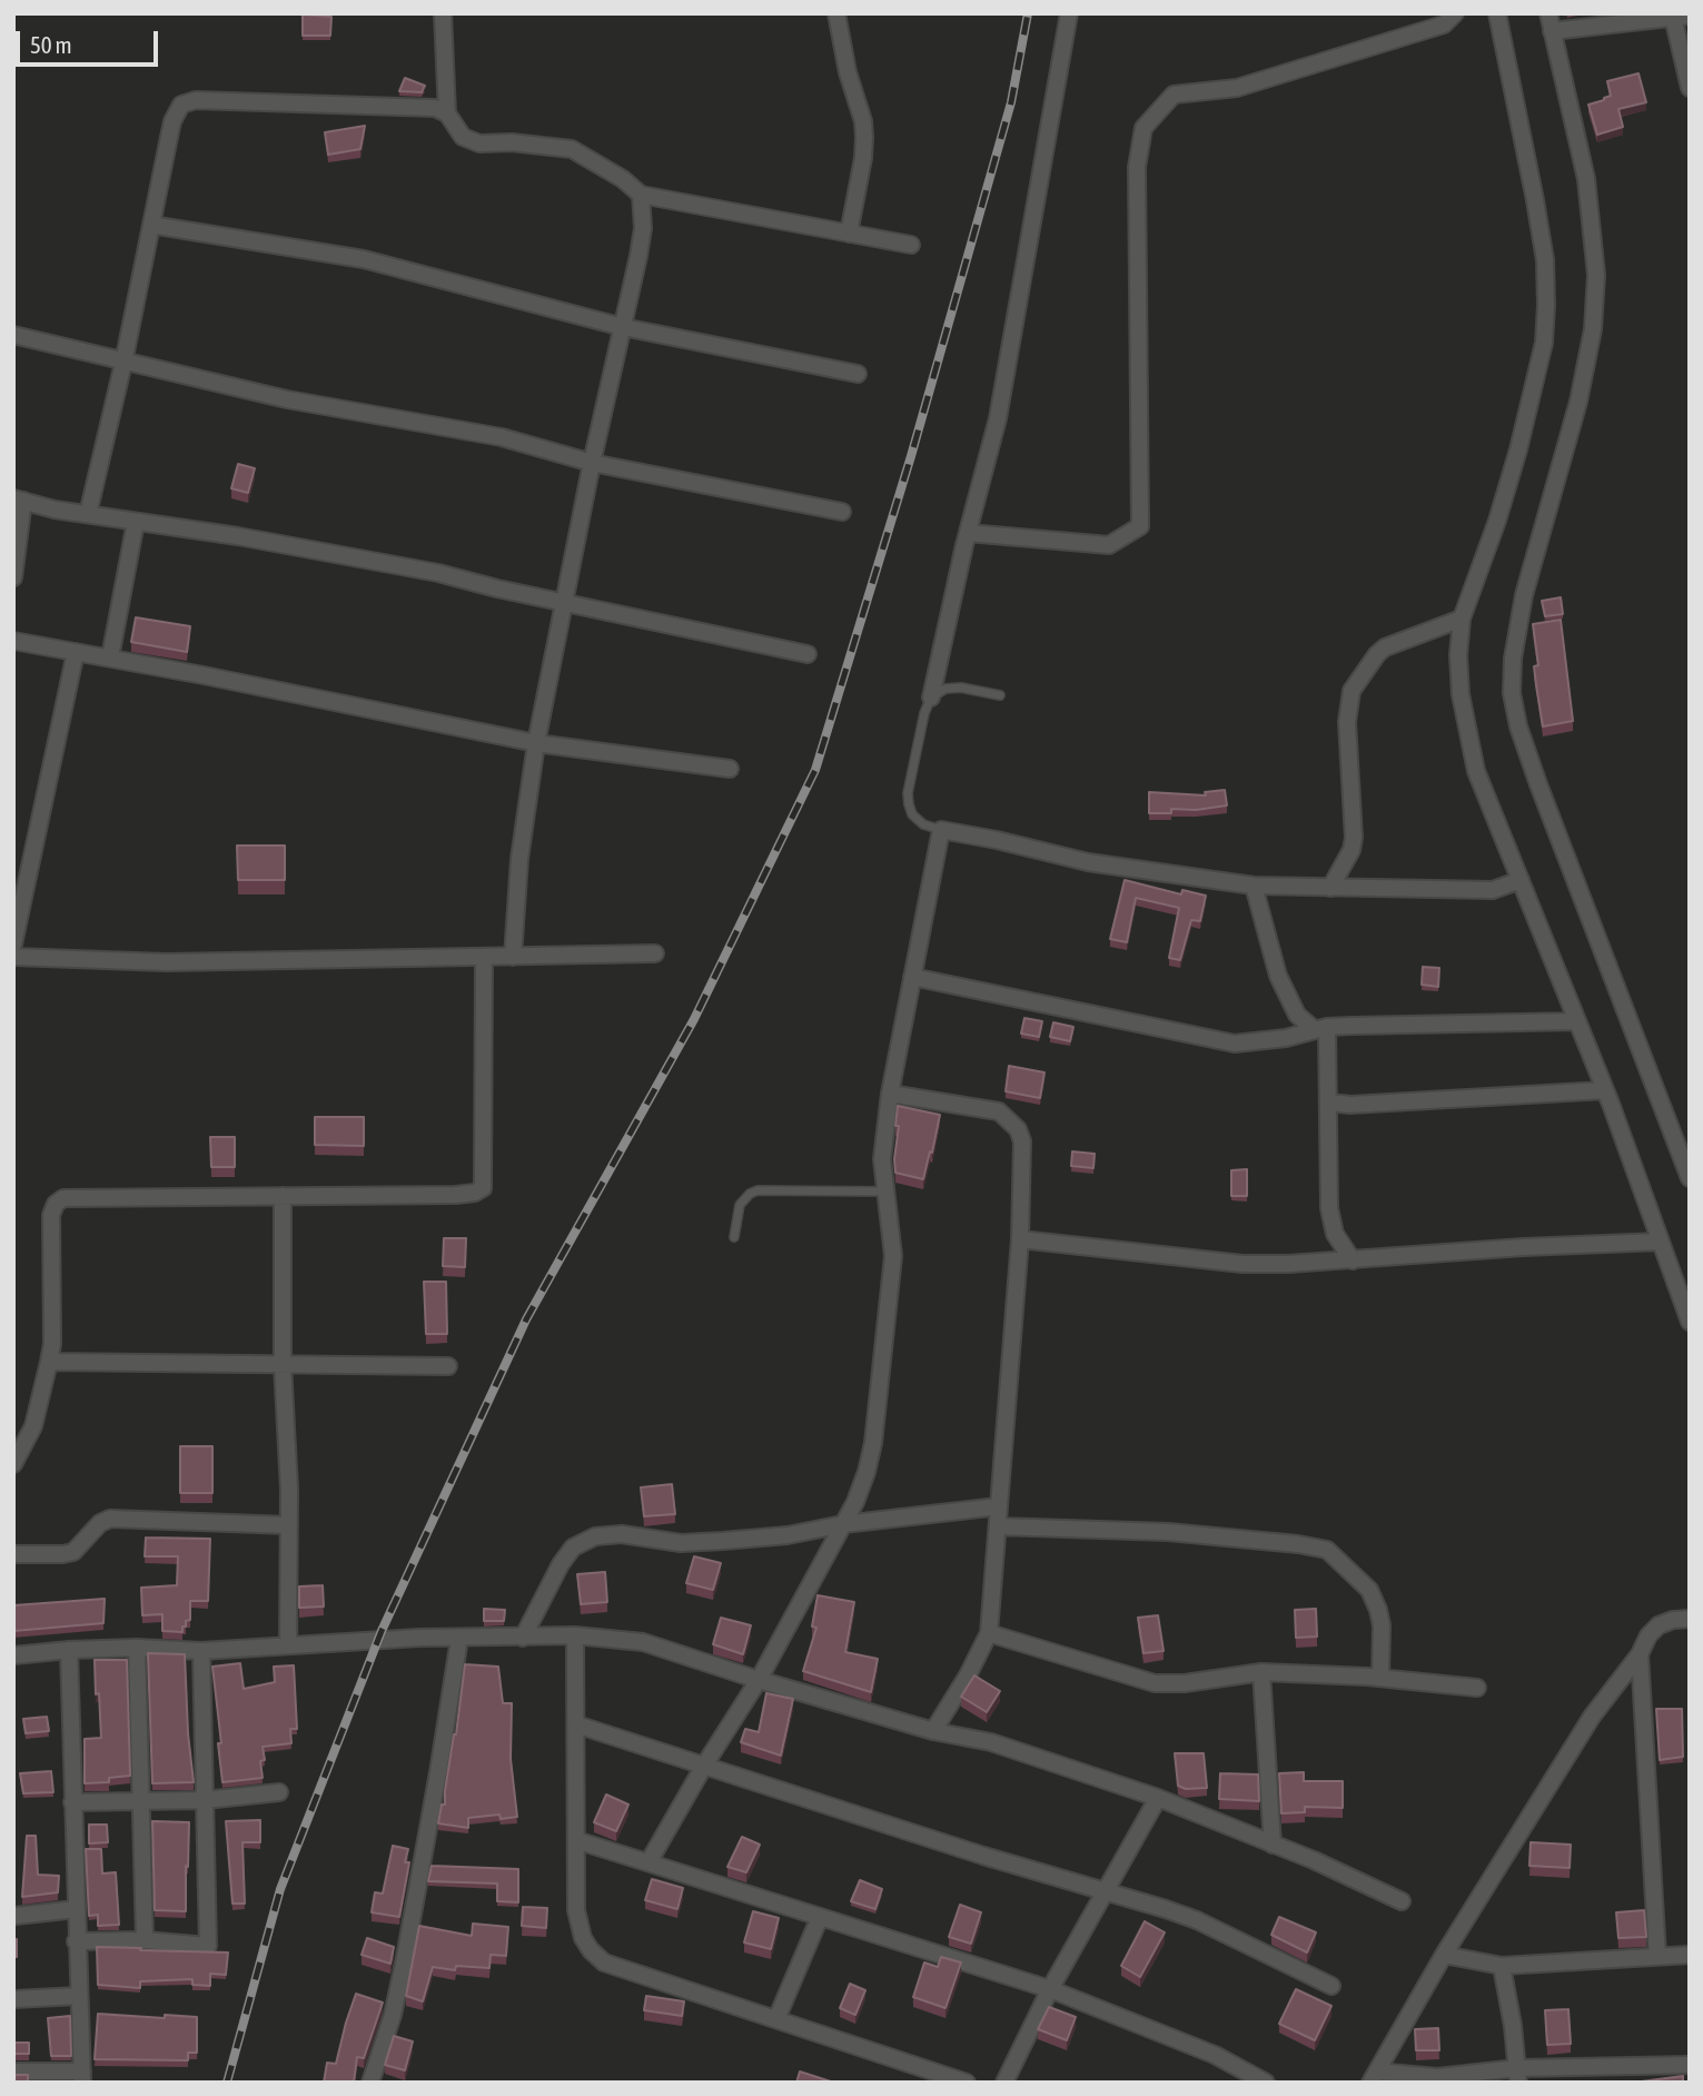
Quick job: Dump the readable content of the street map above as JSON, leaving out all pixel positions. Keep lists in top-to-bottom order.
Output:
{
  "scale_bar": "50 m"
}
